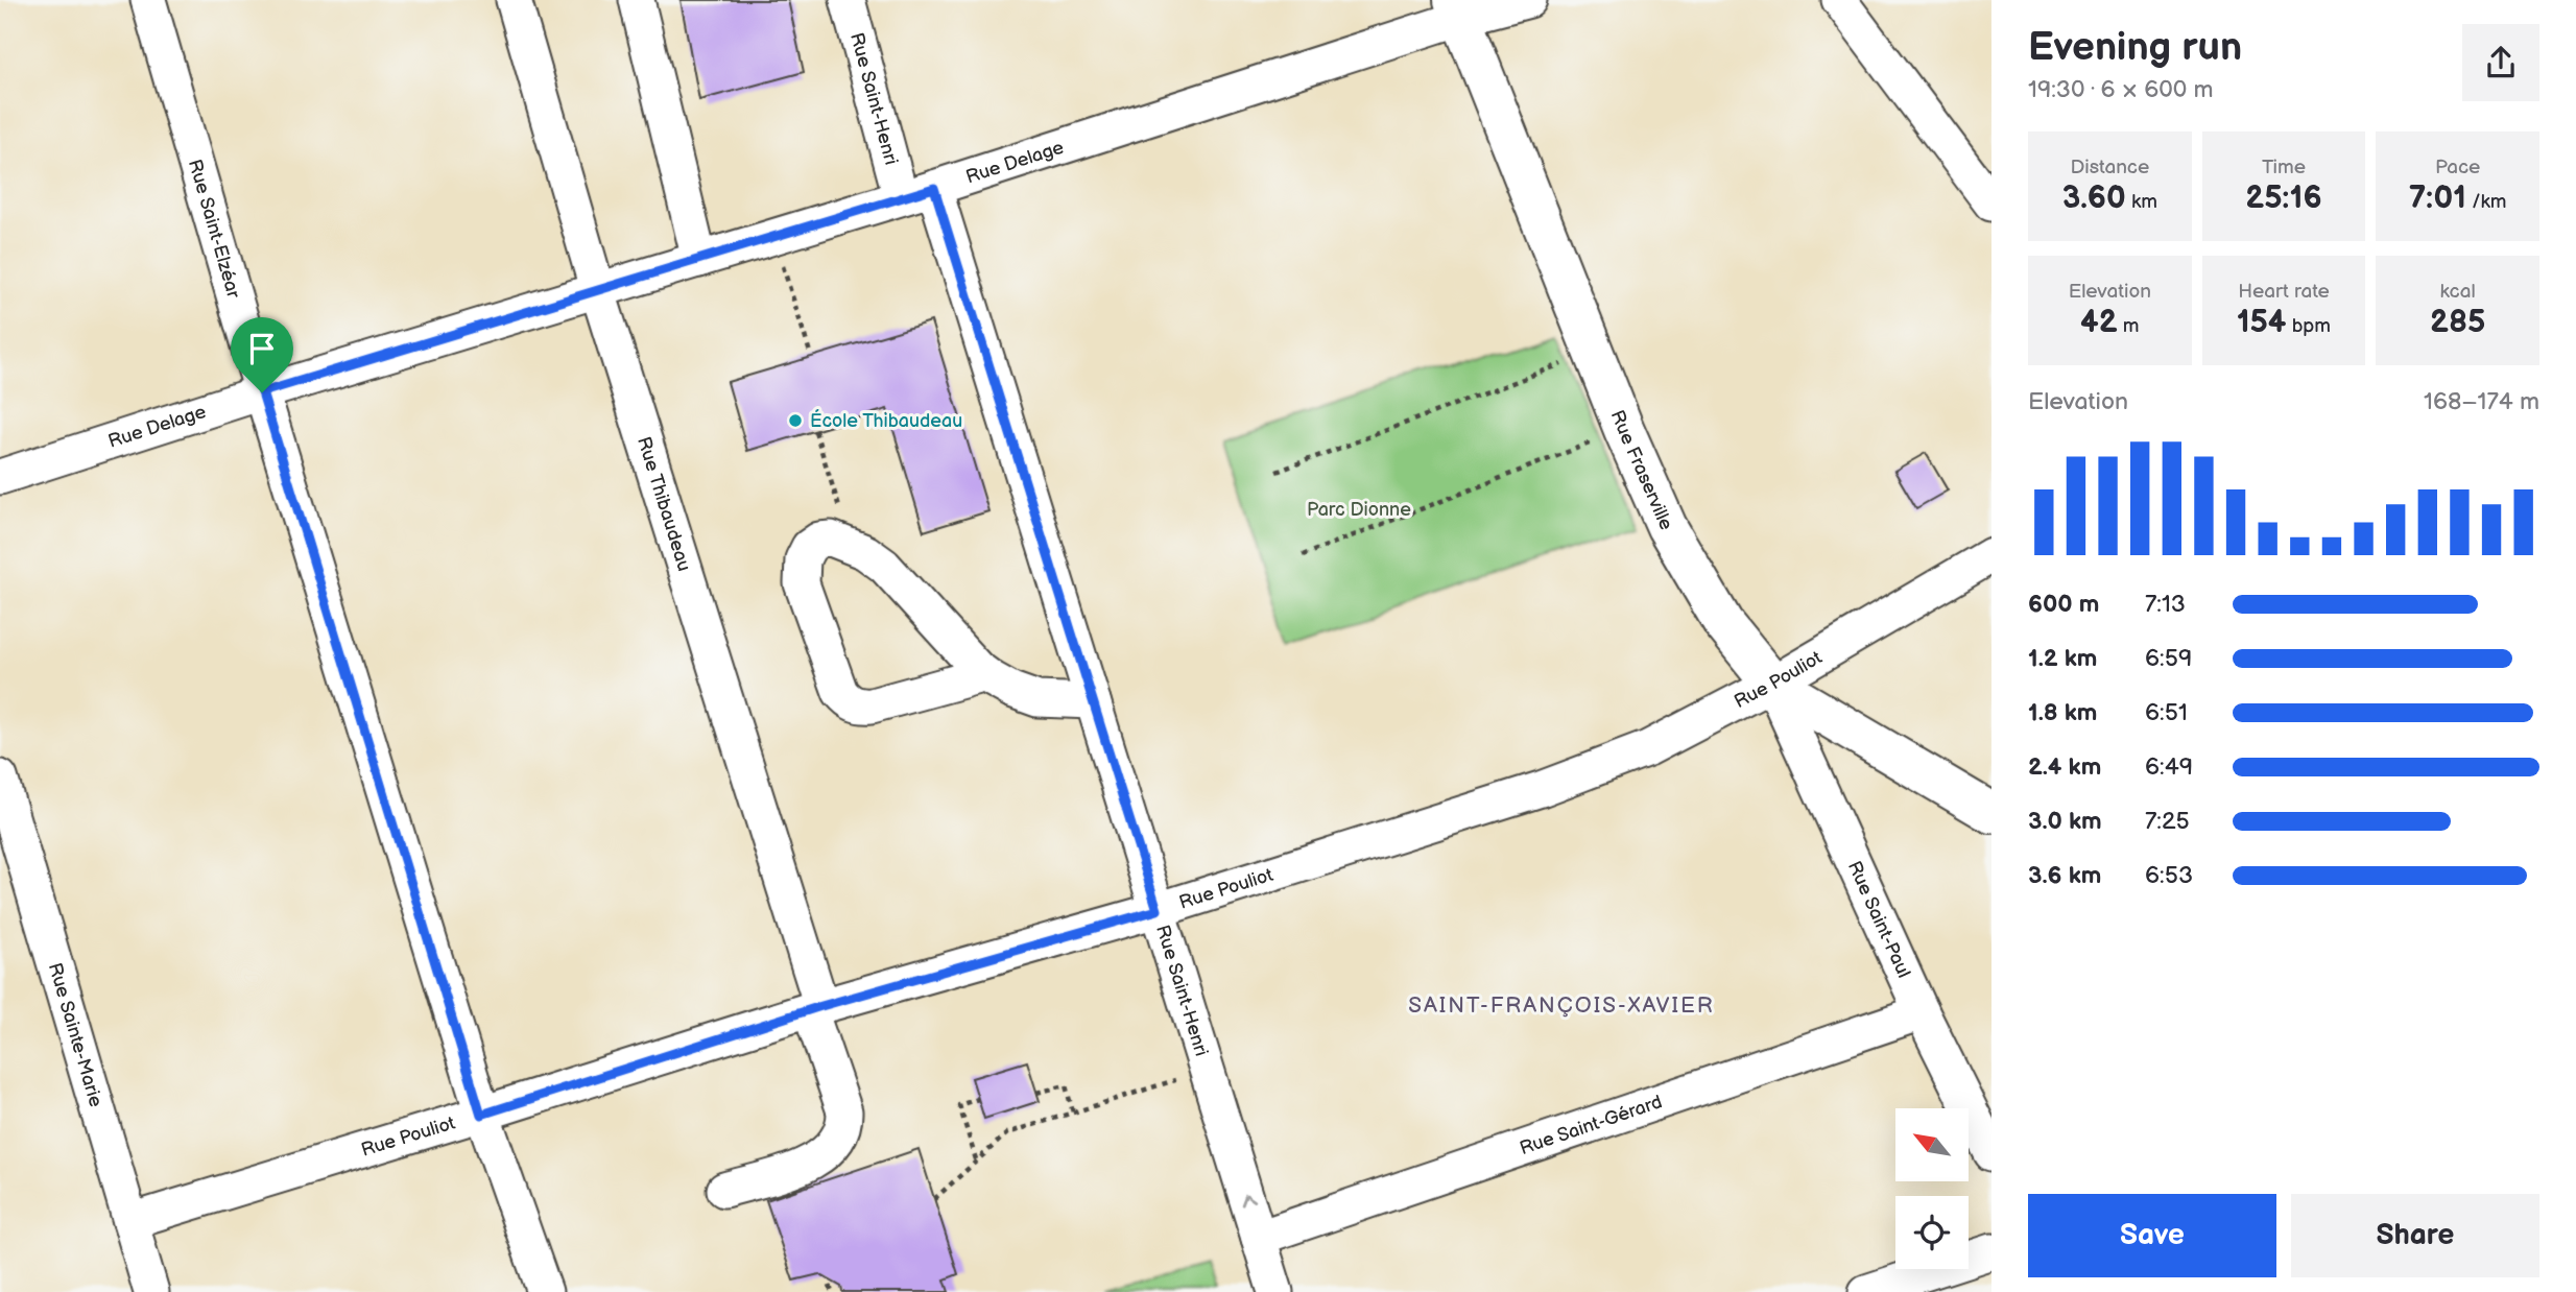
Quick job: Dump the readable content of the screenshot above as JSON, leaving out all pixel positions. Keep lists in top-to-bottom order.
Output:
{
  "streets": {
    "main road": ["Rue Fraserville"],
    "street": [
      "Rue Saint-Henri",
      "Rue Delage",
      "Rue Saint-Elzéar",
      "Rue Thibaudeau",
      "Rue Pouliot",
      "Rue Saint-Paul",
      "Rue Sainte-Marie",
      "Rue Saint-Gérard"
    ]
  },
  "crossings": [
    ["Rue Saint-Henri", "Rue Delage"],
    ["Rue Saint-Henri", "Rue Pouliot"],
    ["Rue Saint-Henri", "Rue Saint-Gérard"],
    ["Rue Delage", "Rue Saint-Elzéar"],
    ["Rue Delage", "Rue Fraserville"],
    ["Rue Delage", "Rue Thibaudeau"],
    ["Rue Saint-Elzéar", "Rue Pouliot"],
    ["Rue Fraserville", "Rue Pouliot"],
    ["Rue Fraserville", "Rue Saint-Paul"],
    ["Rue Thibaudeau", "Rue Pouliot"],
    ["Rue Pouliot", "Rue Saint-Paul"],
    ["Rue Pouliot", "Rue Sainte-Marie"],
    ["Rue Saint-Paul", "Rue Saint-Gérard"]
  ],
  "districts": ["SAINT-FRANÇOIS-XAVIER"],
  "parks": ["Parc Dionne"],
  "places": ["École Thibaudeau"],
  "north": "top left",
  "page": {
    "heading": ["Evening run", "19:30 · 6 × 600 m"],
    "stats": [
      ["Distance", "3.60 km"],
      ["Time", "25:16"],
      ["Pace", "7:01 /km"],
      ["Elevation", "42 m"],
      ["Heart rate", "154 bpm"],
      ["kcal", "285"]
    ],
    "chart": ["Elevation", "168–174 m"],
    "list": [
      {
        "name": "600 m",
        "note": "7:13"
      },
      {
        "name": "1.2 km",
        "note": "6:59"
      },
      {
        "name": "1.8 km",
        "note": "6:51"
      },
      {
        "name": "2.4 km",
        "note": "6:49"
      },
      {
        "name": "3.0 km",
        "note": "7:25"
      },
      {
        "name": "3.6 km",
        "note": "6:53"
      }
    ],
    "buttons": ["Save", "Share"]
  }
}
